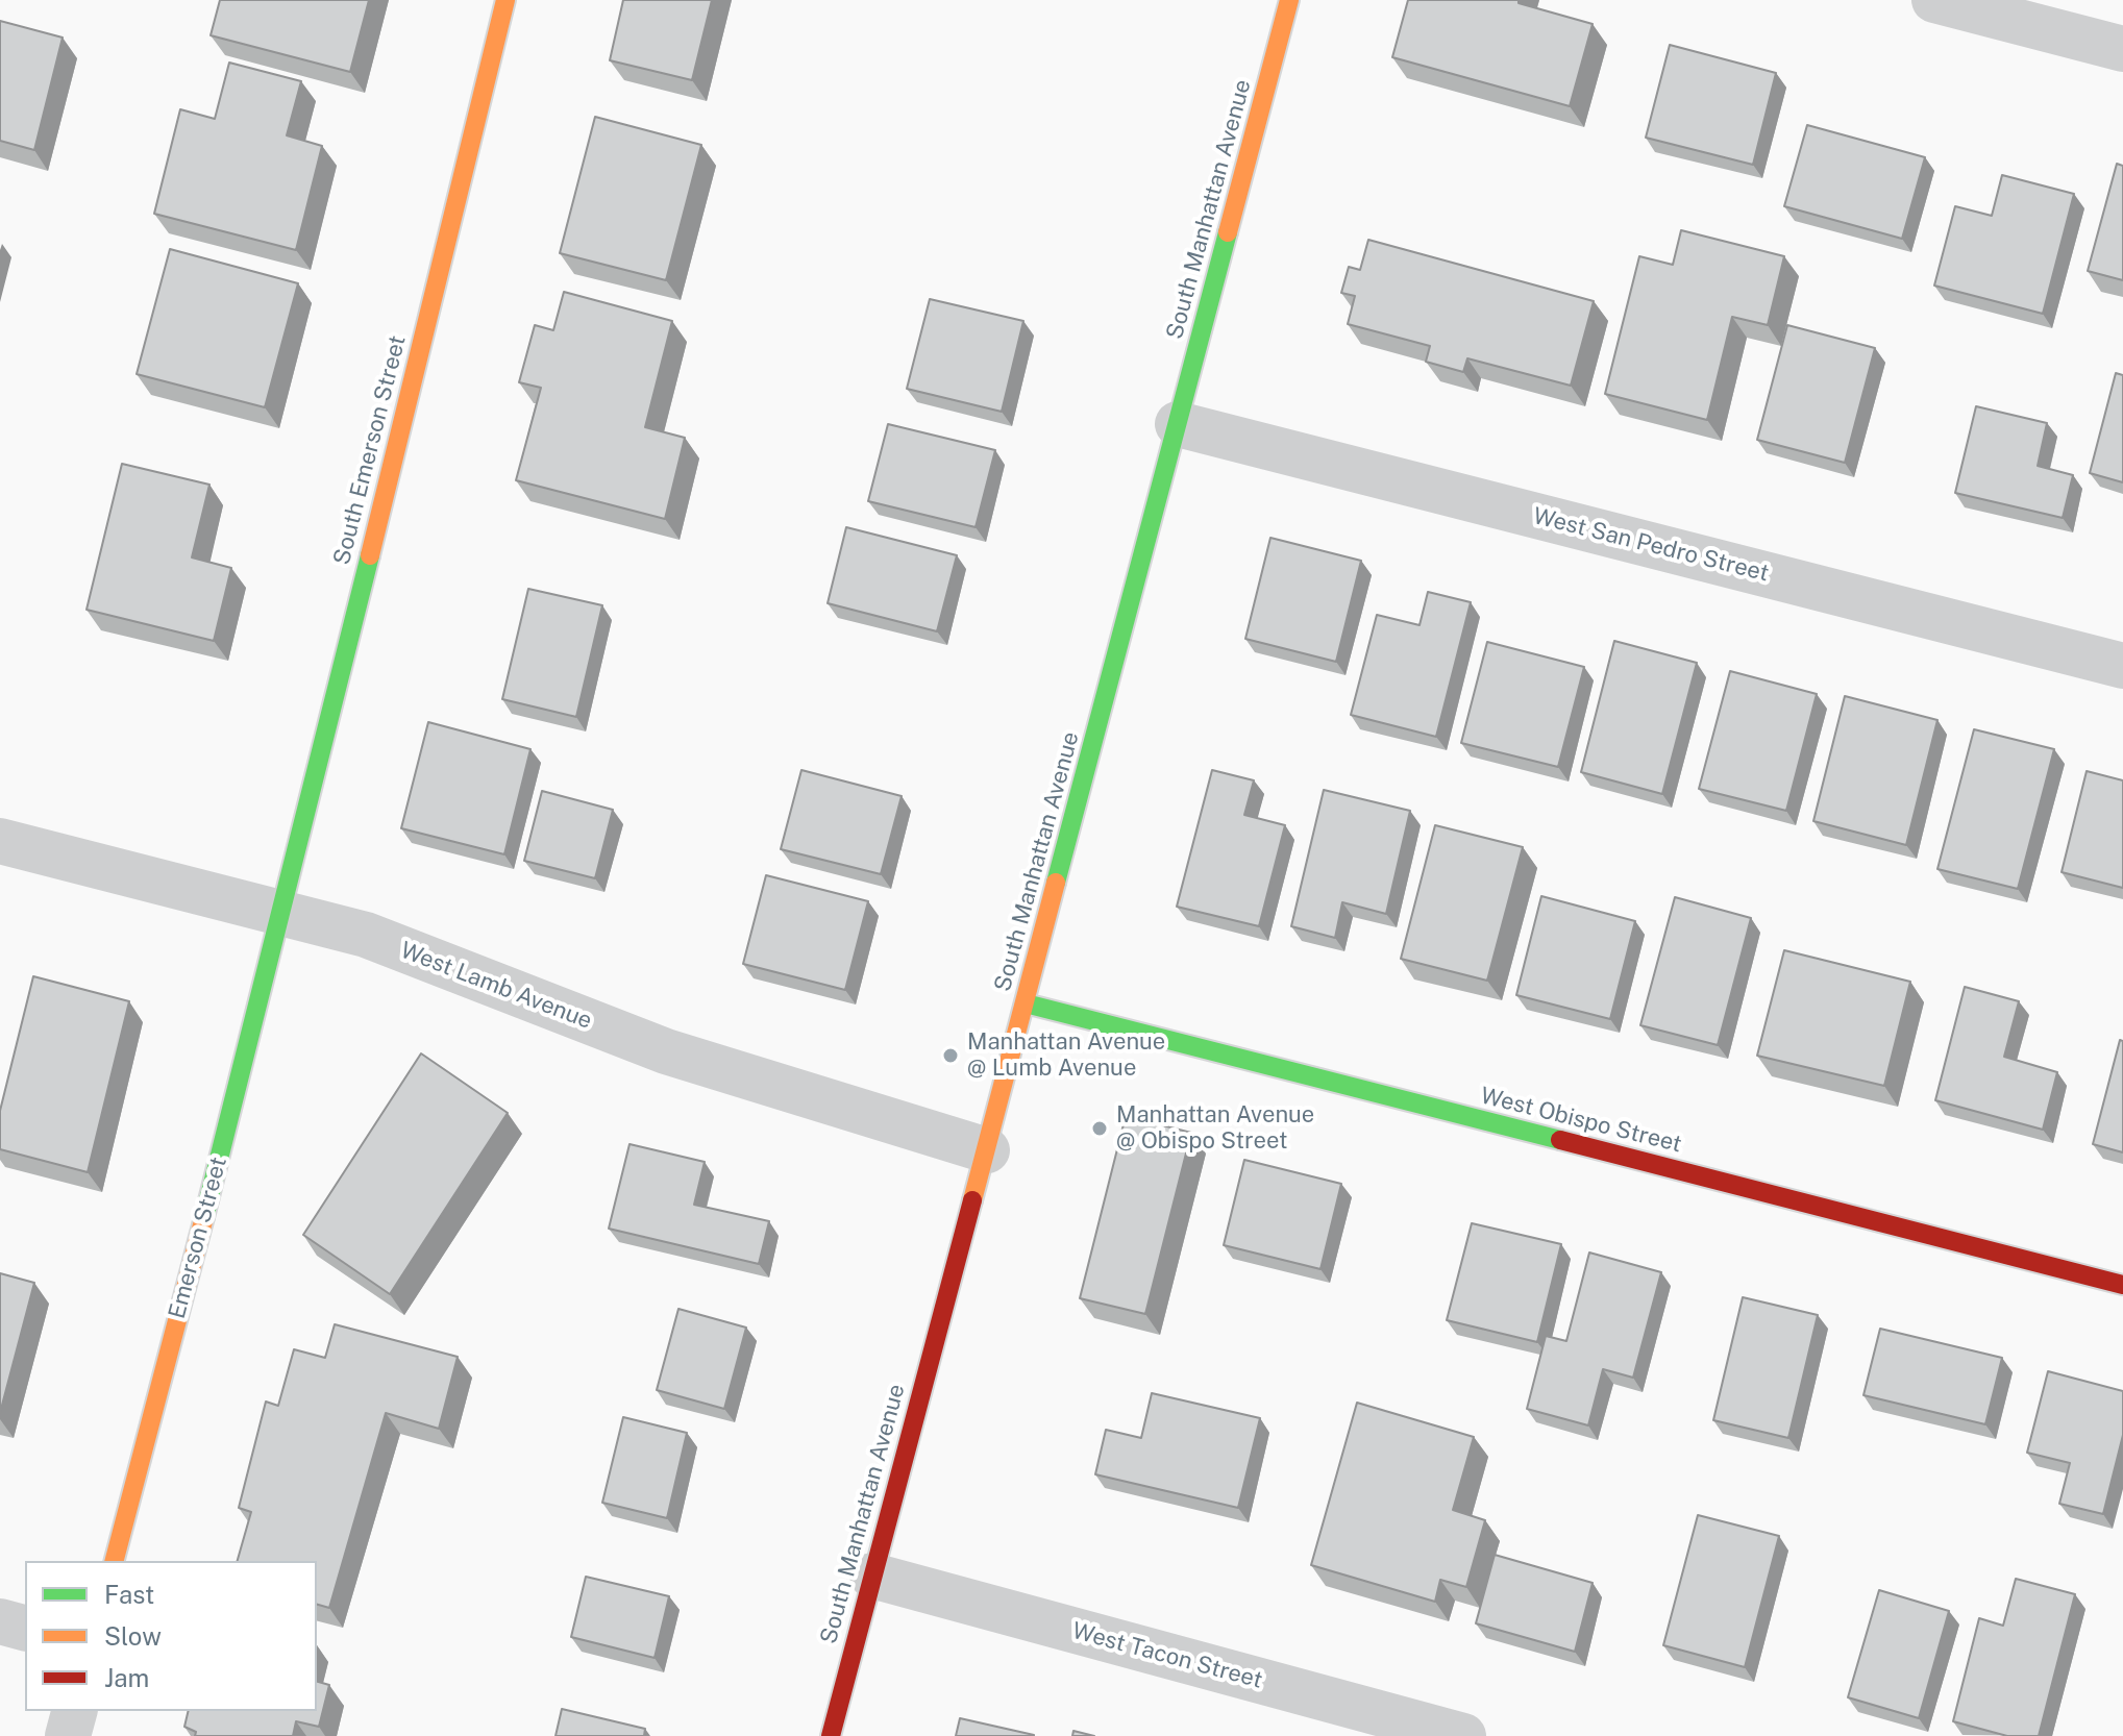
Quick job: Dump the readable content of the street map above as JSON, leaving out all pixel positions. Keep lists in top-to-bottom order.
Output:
{
  "streets": {
    "street": [
      "South Manhattan Avenue",
      "South Emerson Street",
      "West San Pedro Street",
      "West Lamb Avenue",
      "West Obispo Street",
      "Emerson Street",
      "West Tacon Street"
    ]
  },
  "crossings": [
    ["South Manhattan Avenue", "West San Pedro Street"],
    ["South Manhattan Avenue", "West Lamb Avenue"],
    ["South Manhattan Avenue", "West Obispo Street"],
    ["South Manhattan Avenue", "West Tacon Street"],
    ["South Emerson Street", "West Lamb Avenue"],
    ["South Emerson Street", "Emerson Street"],
    ["West Lamb Avenue", "Emerson Street"]
  ],
  "places": ["Manhattan Avenue @ Lumb Avenue", "Manhattan Avenue @ Obispo Street"],
  "legend": ["Fast", "Slow", "Jam"]
}
